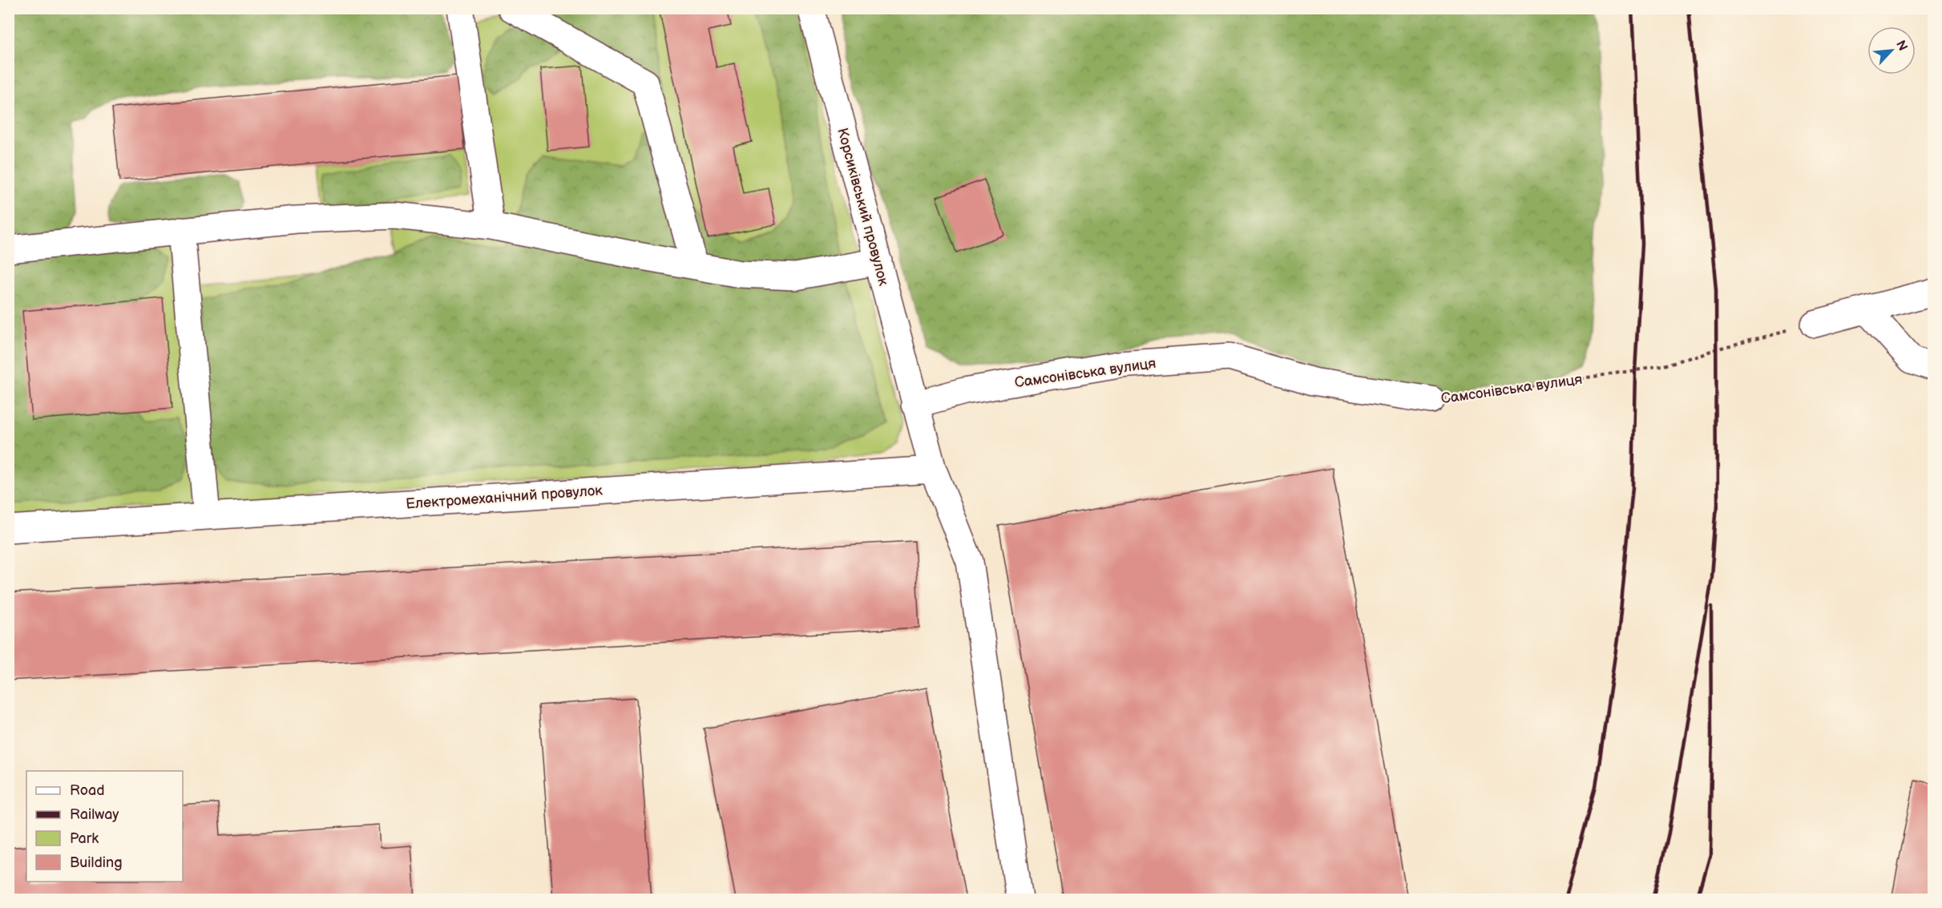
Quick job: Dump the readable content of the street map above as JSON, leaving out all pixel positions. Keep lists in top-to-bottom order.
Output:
{
  "streets": {
    "street": ["Корсиківський провулок", "Самсонівська вулиця", "Електромеханічний провулок"]
  },
  "crossings": [
    ["Корсиківський провулок", "Самсонівська вулиця"]
  ],
  "legend": [
    "Road",
    "Railway",
    "Park",
    "Building"
  ],
  "north": "top right"
}
